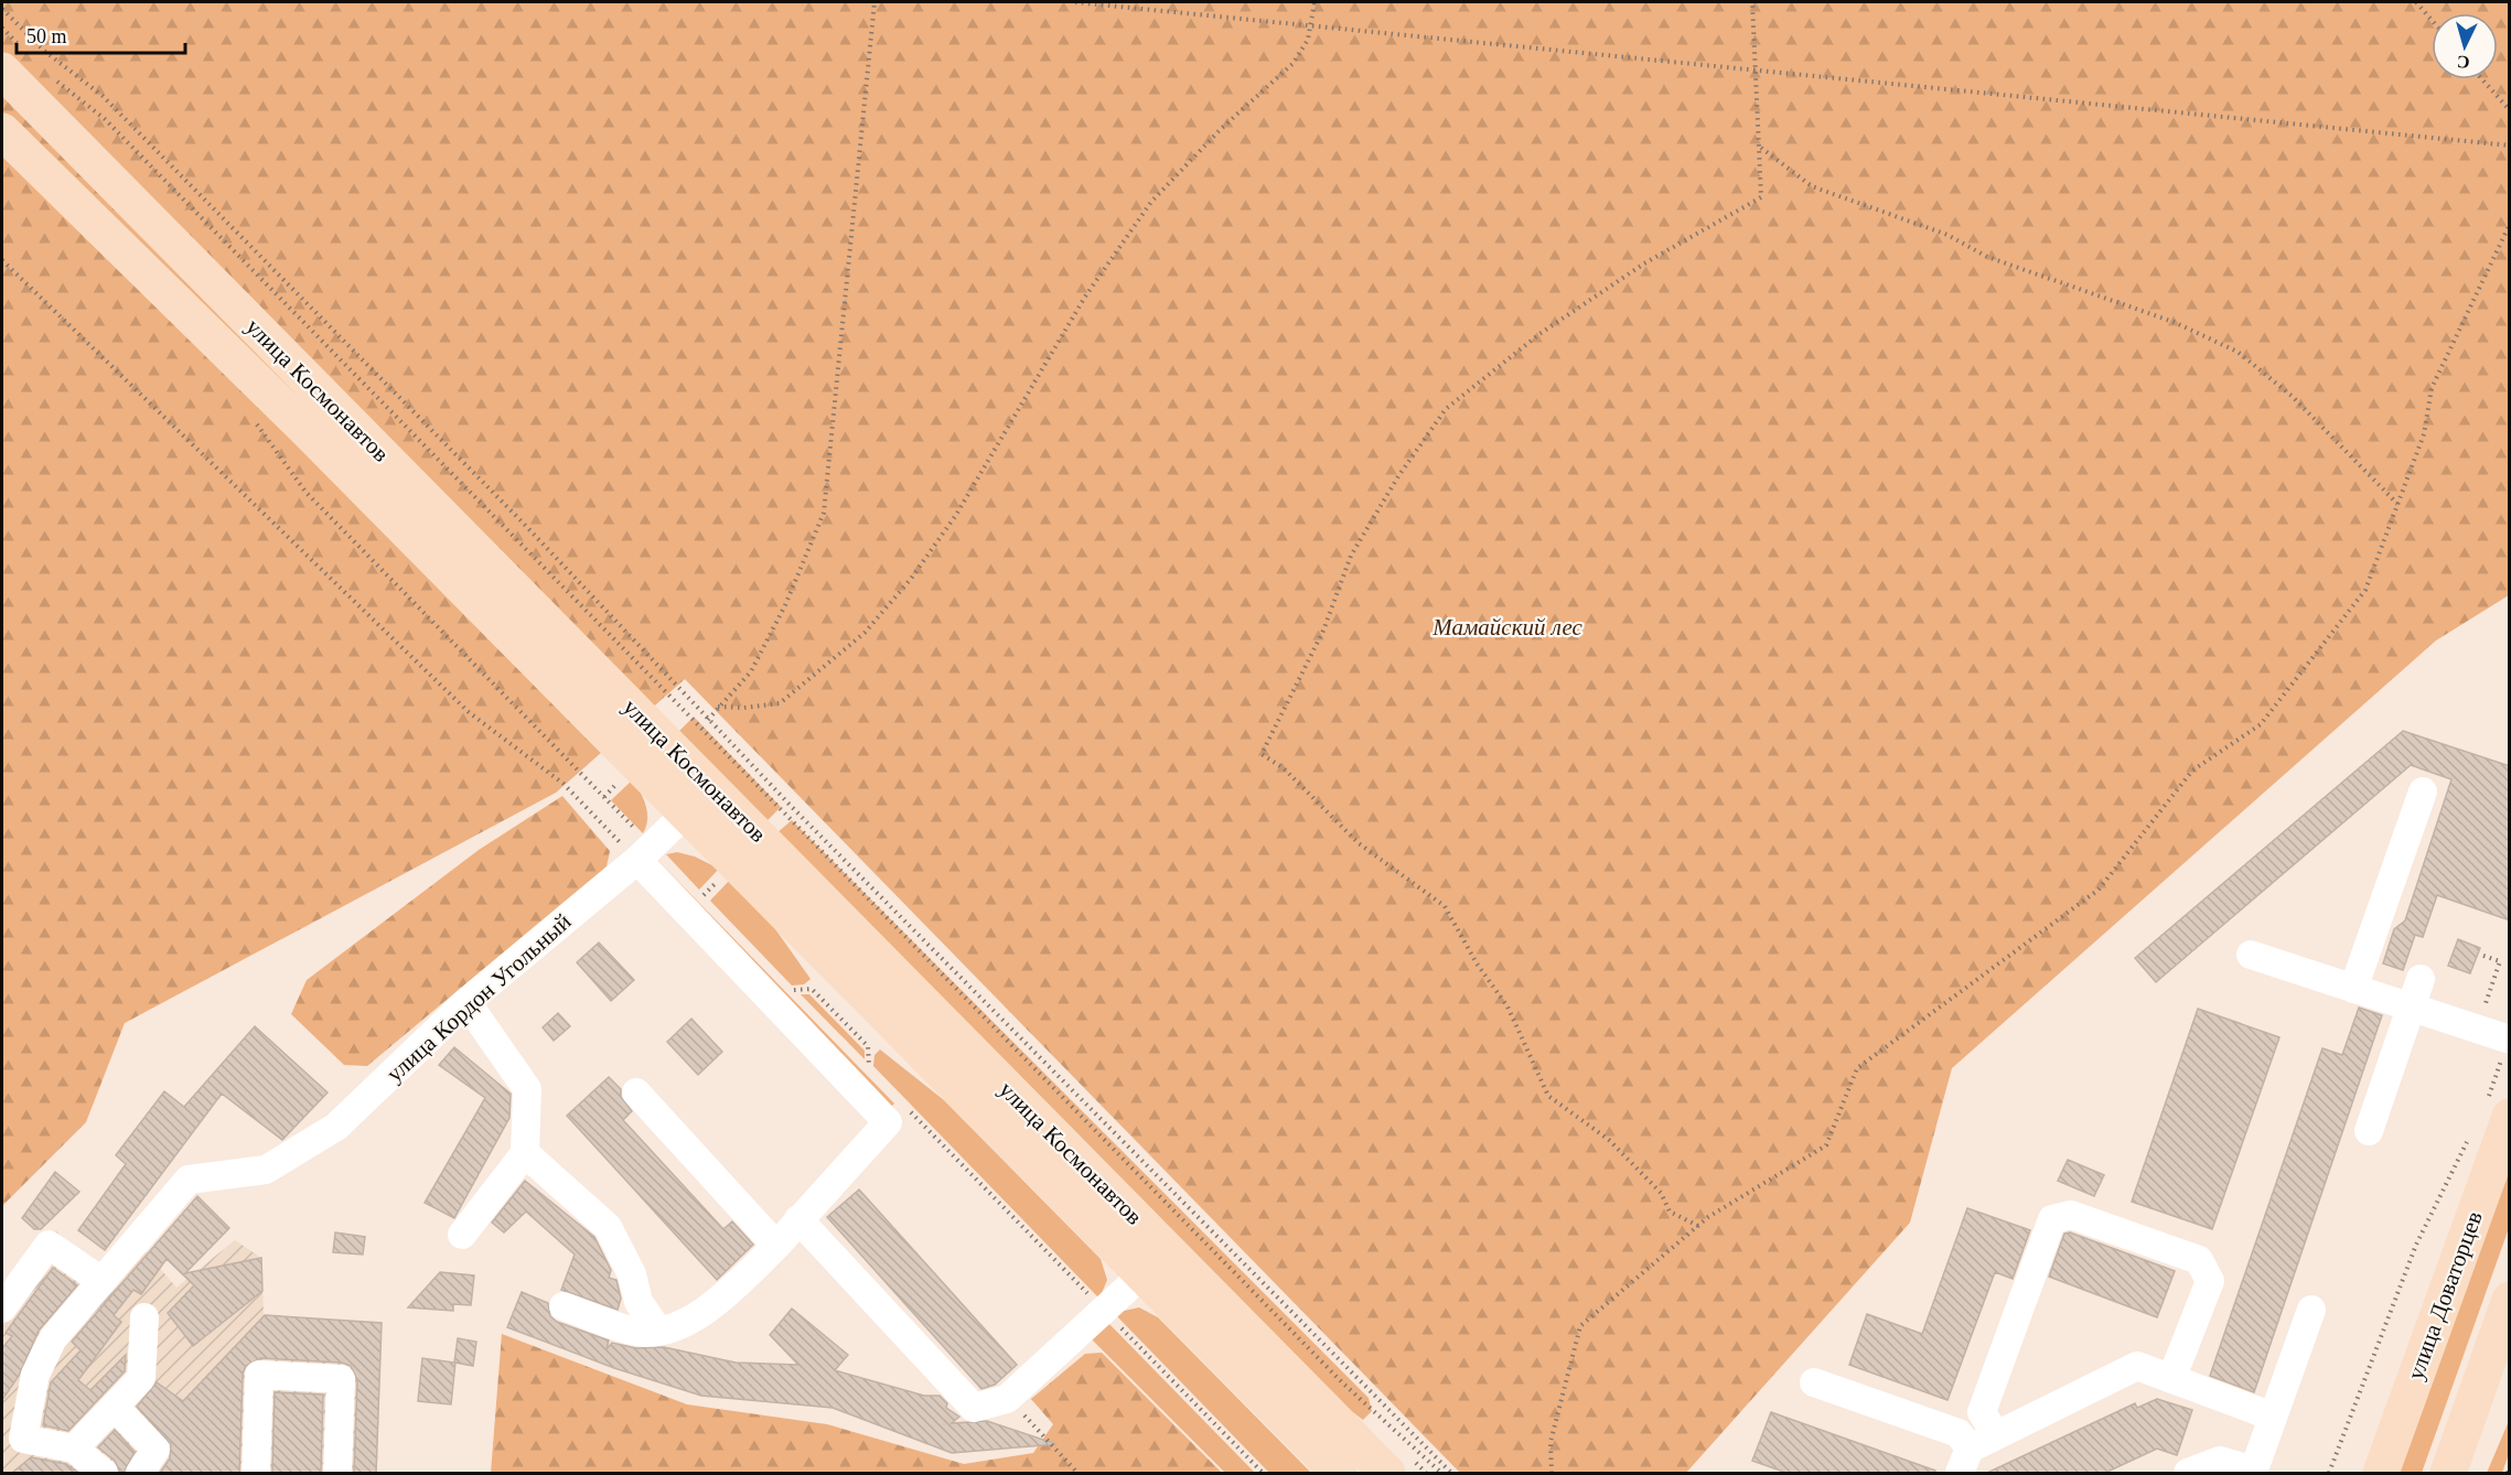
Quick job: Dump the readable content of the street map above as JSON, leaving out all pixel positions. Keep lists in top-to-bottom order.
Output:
{
  "streets": {
    "main road": ["улица Космонавтов", "улица Доваторцев"],
    "street": ["улица Кордон Угольный"]
  },
  "crossings": [
    ["улица Космонавтов", "улица Кордон Угольный"]
  ],
  "parks": ["Мамайский лес"],
  "scale_bar": "50 m",
  "north": "bottom"
}
